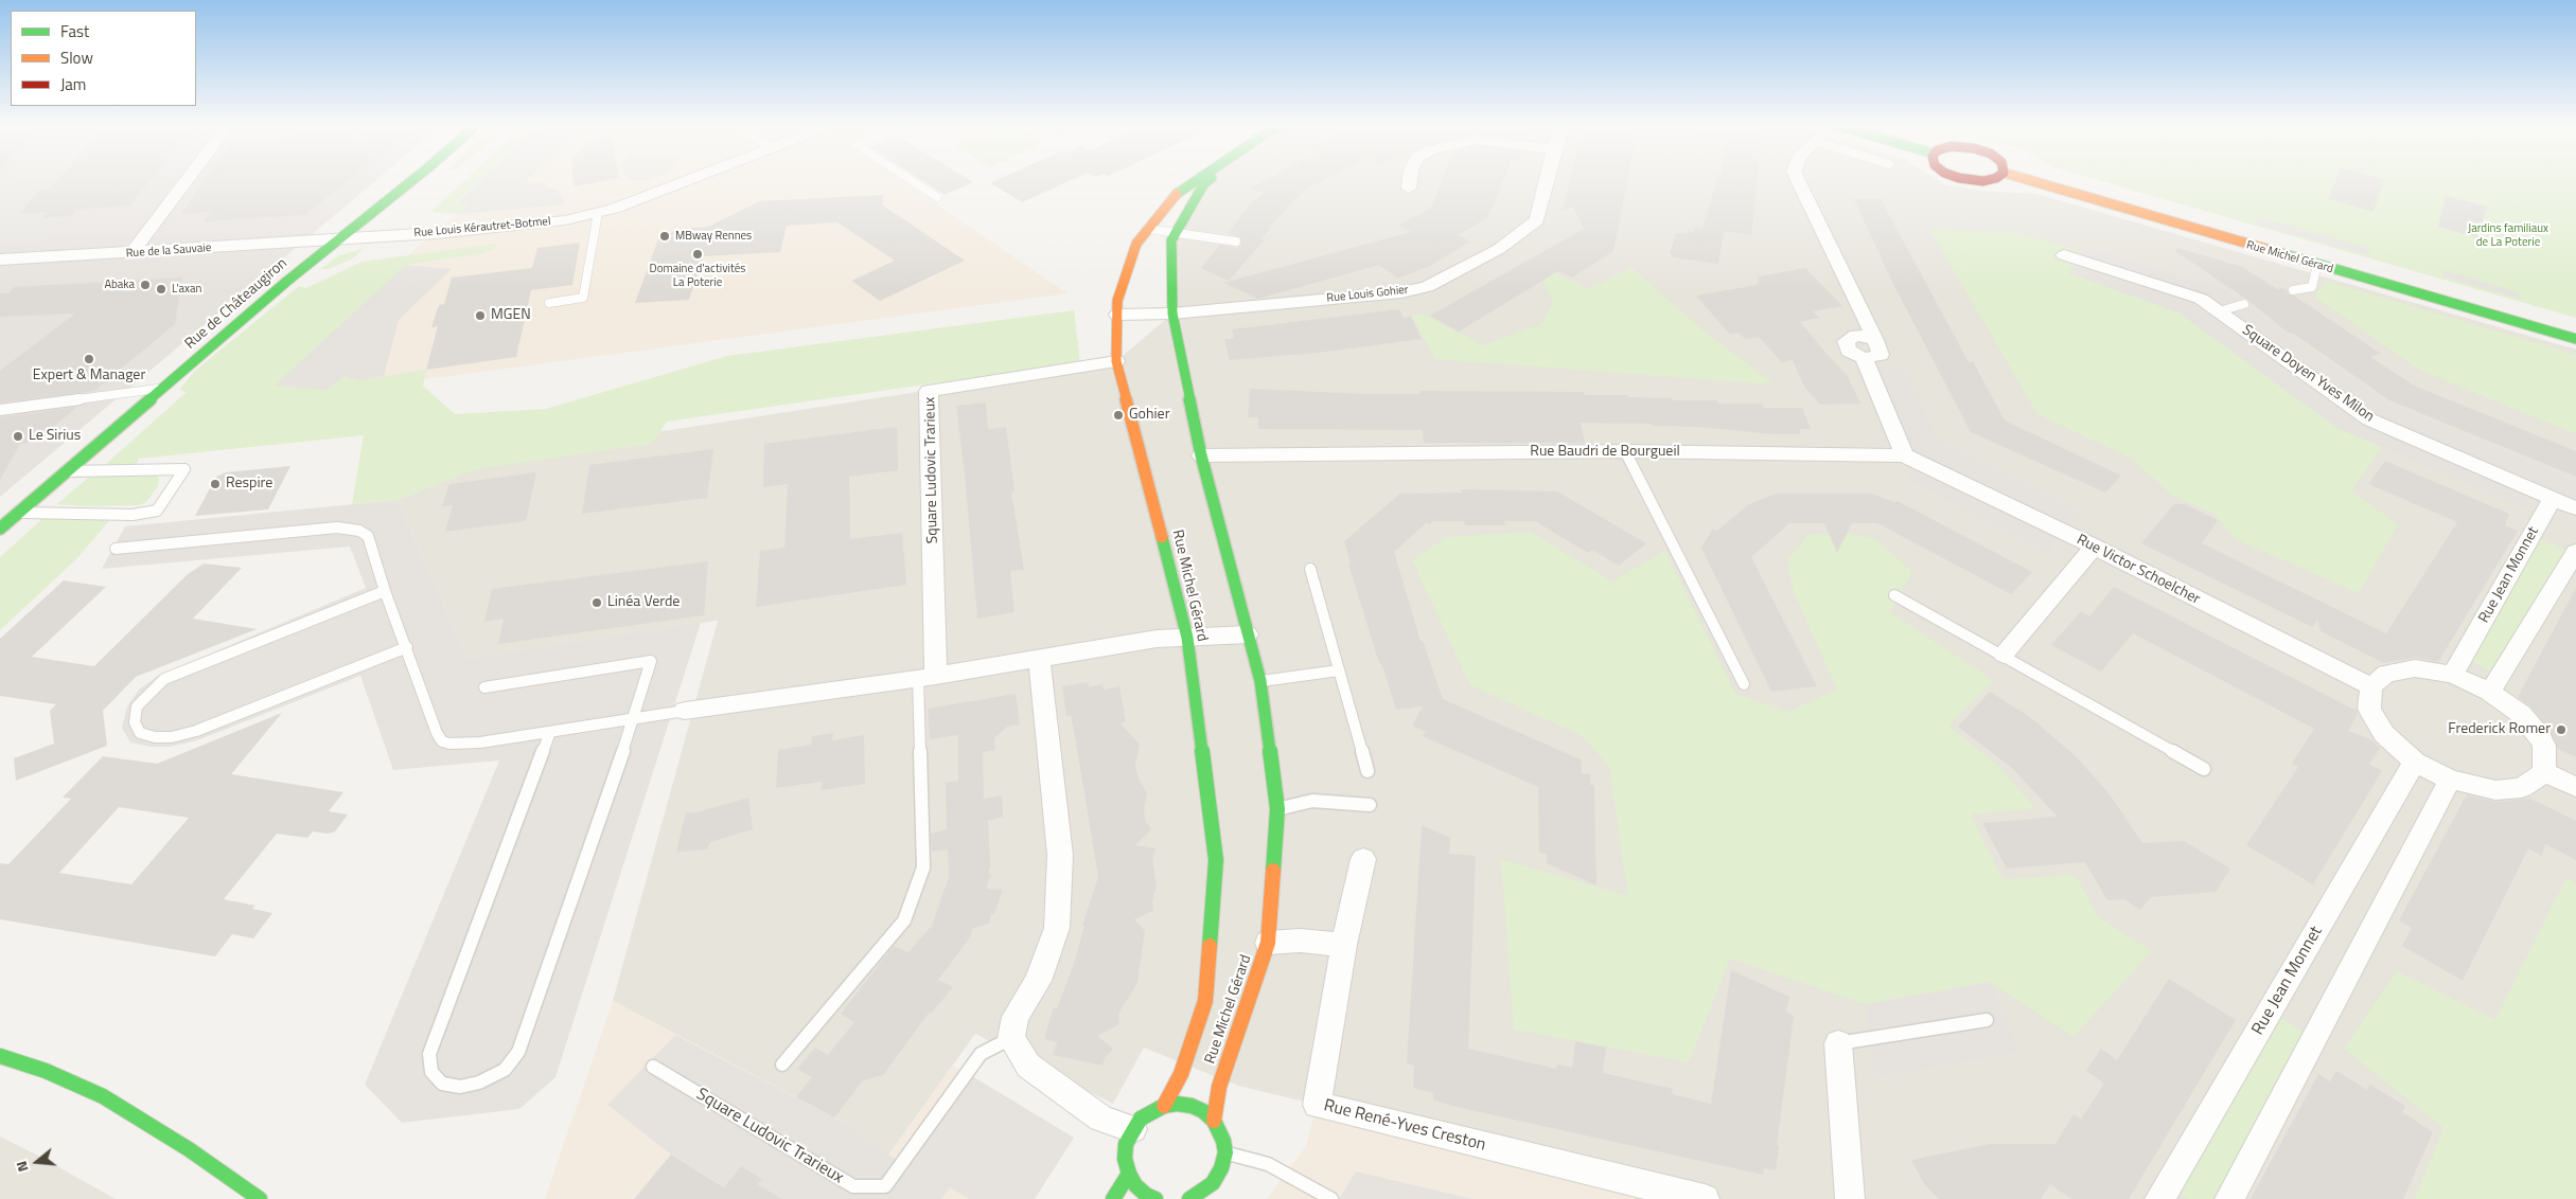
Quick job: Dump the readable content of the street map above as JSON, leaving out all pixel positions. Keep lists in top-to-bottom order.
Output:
{
  "streets": {
    "street": [
      "Rue Louis Kérautret-Botmel",
      "Rue de la Sauvaie",
      "Rue Michel Gérard",
      "Rue Louis Gohier",
      "Rue de Châteaugiron",
      "Square Doyen Yves Milon",
      "Rue Baudri de Bourgueil",
      "Square Ludovic Trarieux",
      "Rue Victor Schoelcher",
      "Rue Jean Monnet",
      "Rue René-Yves Creston"
    ]
  },
  "crossings": [
    ["Rue Louis Kérautret-Botmel", "Rue de la Sauvaie"],
    ["Rue Louis Kérautret-Botmel", "Rue de Châteaugiron"],
    ["Rue de la Sauvaie", "Rue de Châteaugiron"],
    ["Rue Michel Gérard", "Rue Louis Gohier"],
    ["Rue Michel Gérard", "Rue Baudri de Bourgueil"],
    ["Rue Michel Gérard", "Square Ludovic Trarieux"],
    ["Square Doyen Yves Milon", "Rue Jean Monnet"],
    ["Rue Baudri de Bourgueil", "Rue Victor Schoelcher"]
  ],
  "parks": ["Jardins familiaux de La Poterie"],
  "places": [
    "MBway Rennes",
    "Domaine d'activités La Poterie",
    "Abaka",
    "L'axan",
    "MGEN",
    "Expert & Manager",
    "Gohier",
    "Le Sirius",
    "Respire",
    "Linéa Verde",
    "Frederick Romer"
  ],
  "legend": ["Fast", "Slow", "Jam"],
  "north": "left"
}
